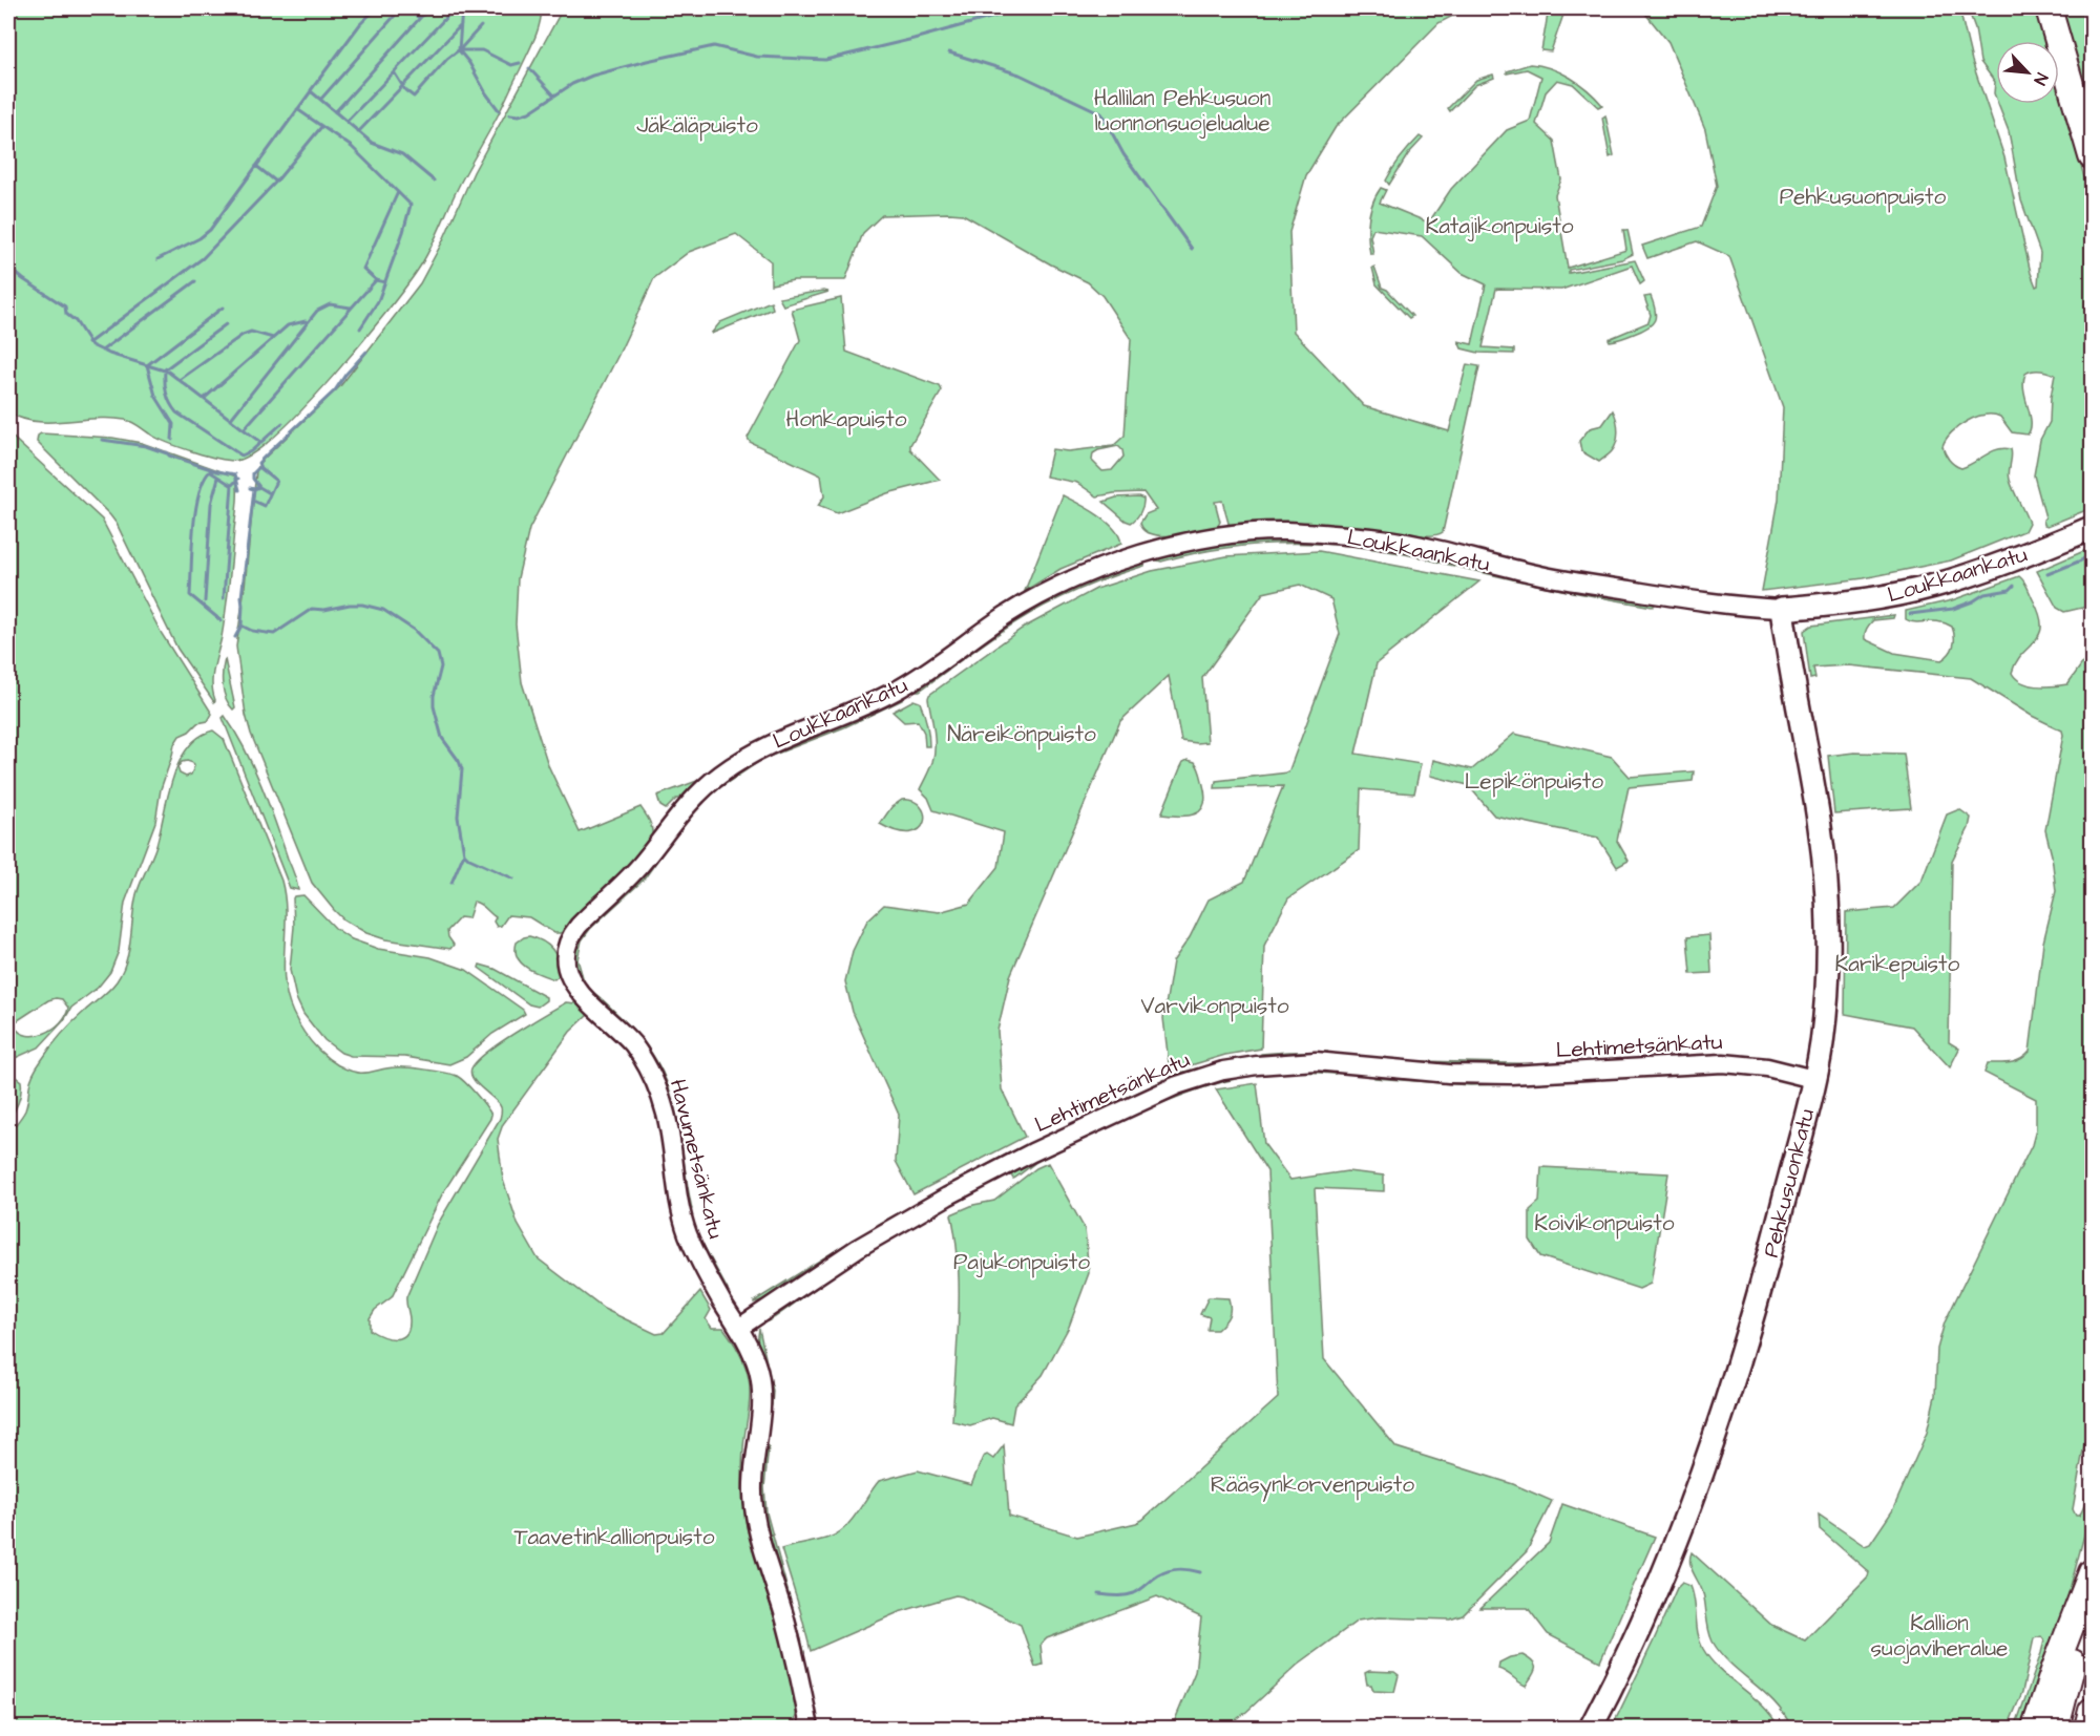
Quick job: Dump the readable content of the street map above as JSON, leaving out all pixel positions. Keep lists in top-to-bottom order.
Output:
{
  "streets": {
    "main road": ["Loukkaankatu", "Pehkusuonkatu"],
    "street": ["Lehtimetsänkatu", "Havumetsänkatu"]
  },
  "crossings": [
    ["Loukkaankatu", "Havumetsänkatu"],
    ["Loukkaankatu", "Pehkusuonkatu"],
    ["Lehtimetsänkatu", "Havumetsänkatu"],
    ["Lehtimetsänkatu", "Pehkusuonkatu"]
  ],
  "parks": [
    "Hallilan Pehkusuon luonnonsuojelualue",
    "Jäkäläpuisto",
    "Pehkusuonpuisto",
    "Katajikonpuisto",
    "Honkapuisto",
    "Näreikönpuisto",
    "Lepikönpuisto",
    "Karikepuisto",
    "Varvikonpuisto",
    "Koivikonpuisto",
    "Pajukonpuisto",
    "Rääsynkorvenpuisto",
    "Taavetinkallionpuisto",
    "Kallion suojaviheralue"
  ],
  "north": "bottom right"
}
